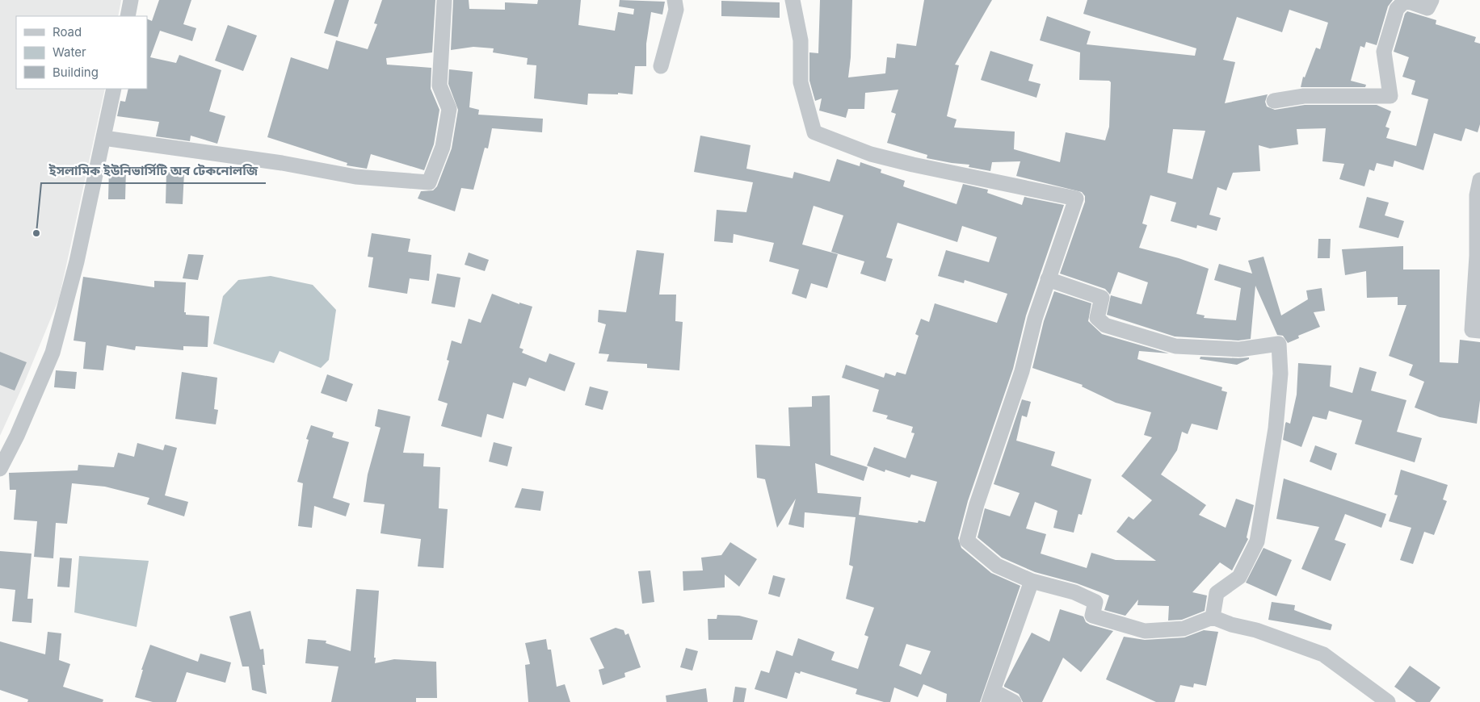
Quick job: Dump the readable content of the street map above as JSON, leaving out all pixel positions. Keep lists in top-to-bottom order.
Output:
{
  "places": ["ইসলামিক ইউনিভার্সিটি অব টেকনোলজি"],
  "legend": ["Road", "Water", "Building"]
}
